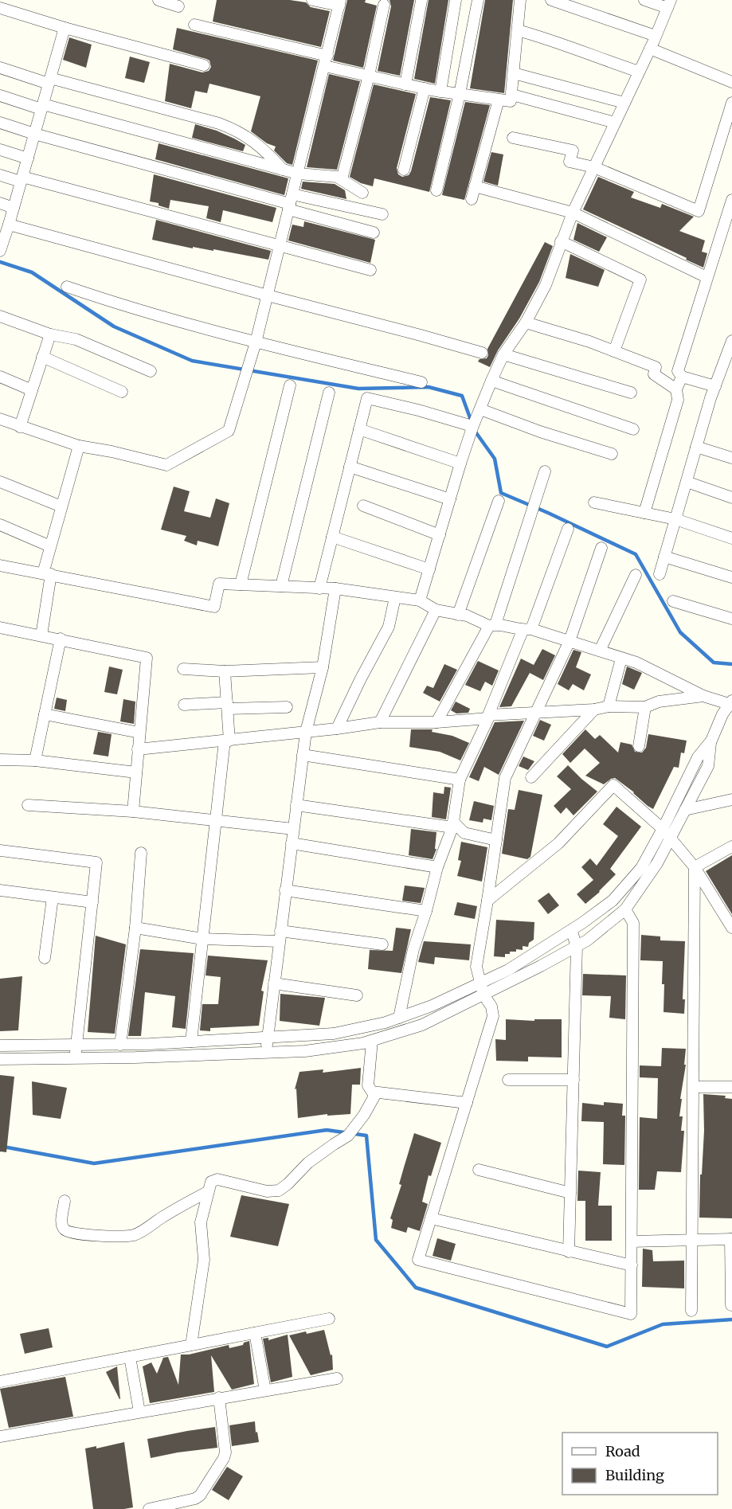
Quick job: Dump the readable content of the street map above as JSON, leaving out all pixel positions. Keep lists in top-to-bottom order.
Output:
{
  "legend": ["Road", "Building"]
}
